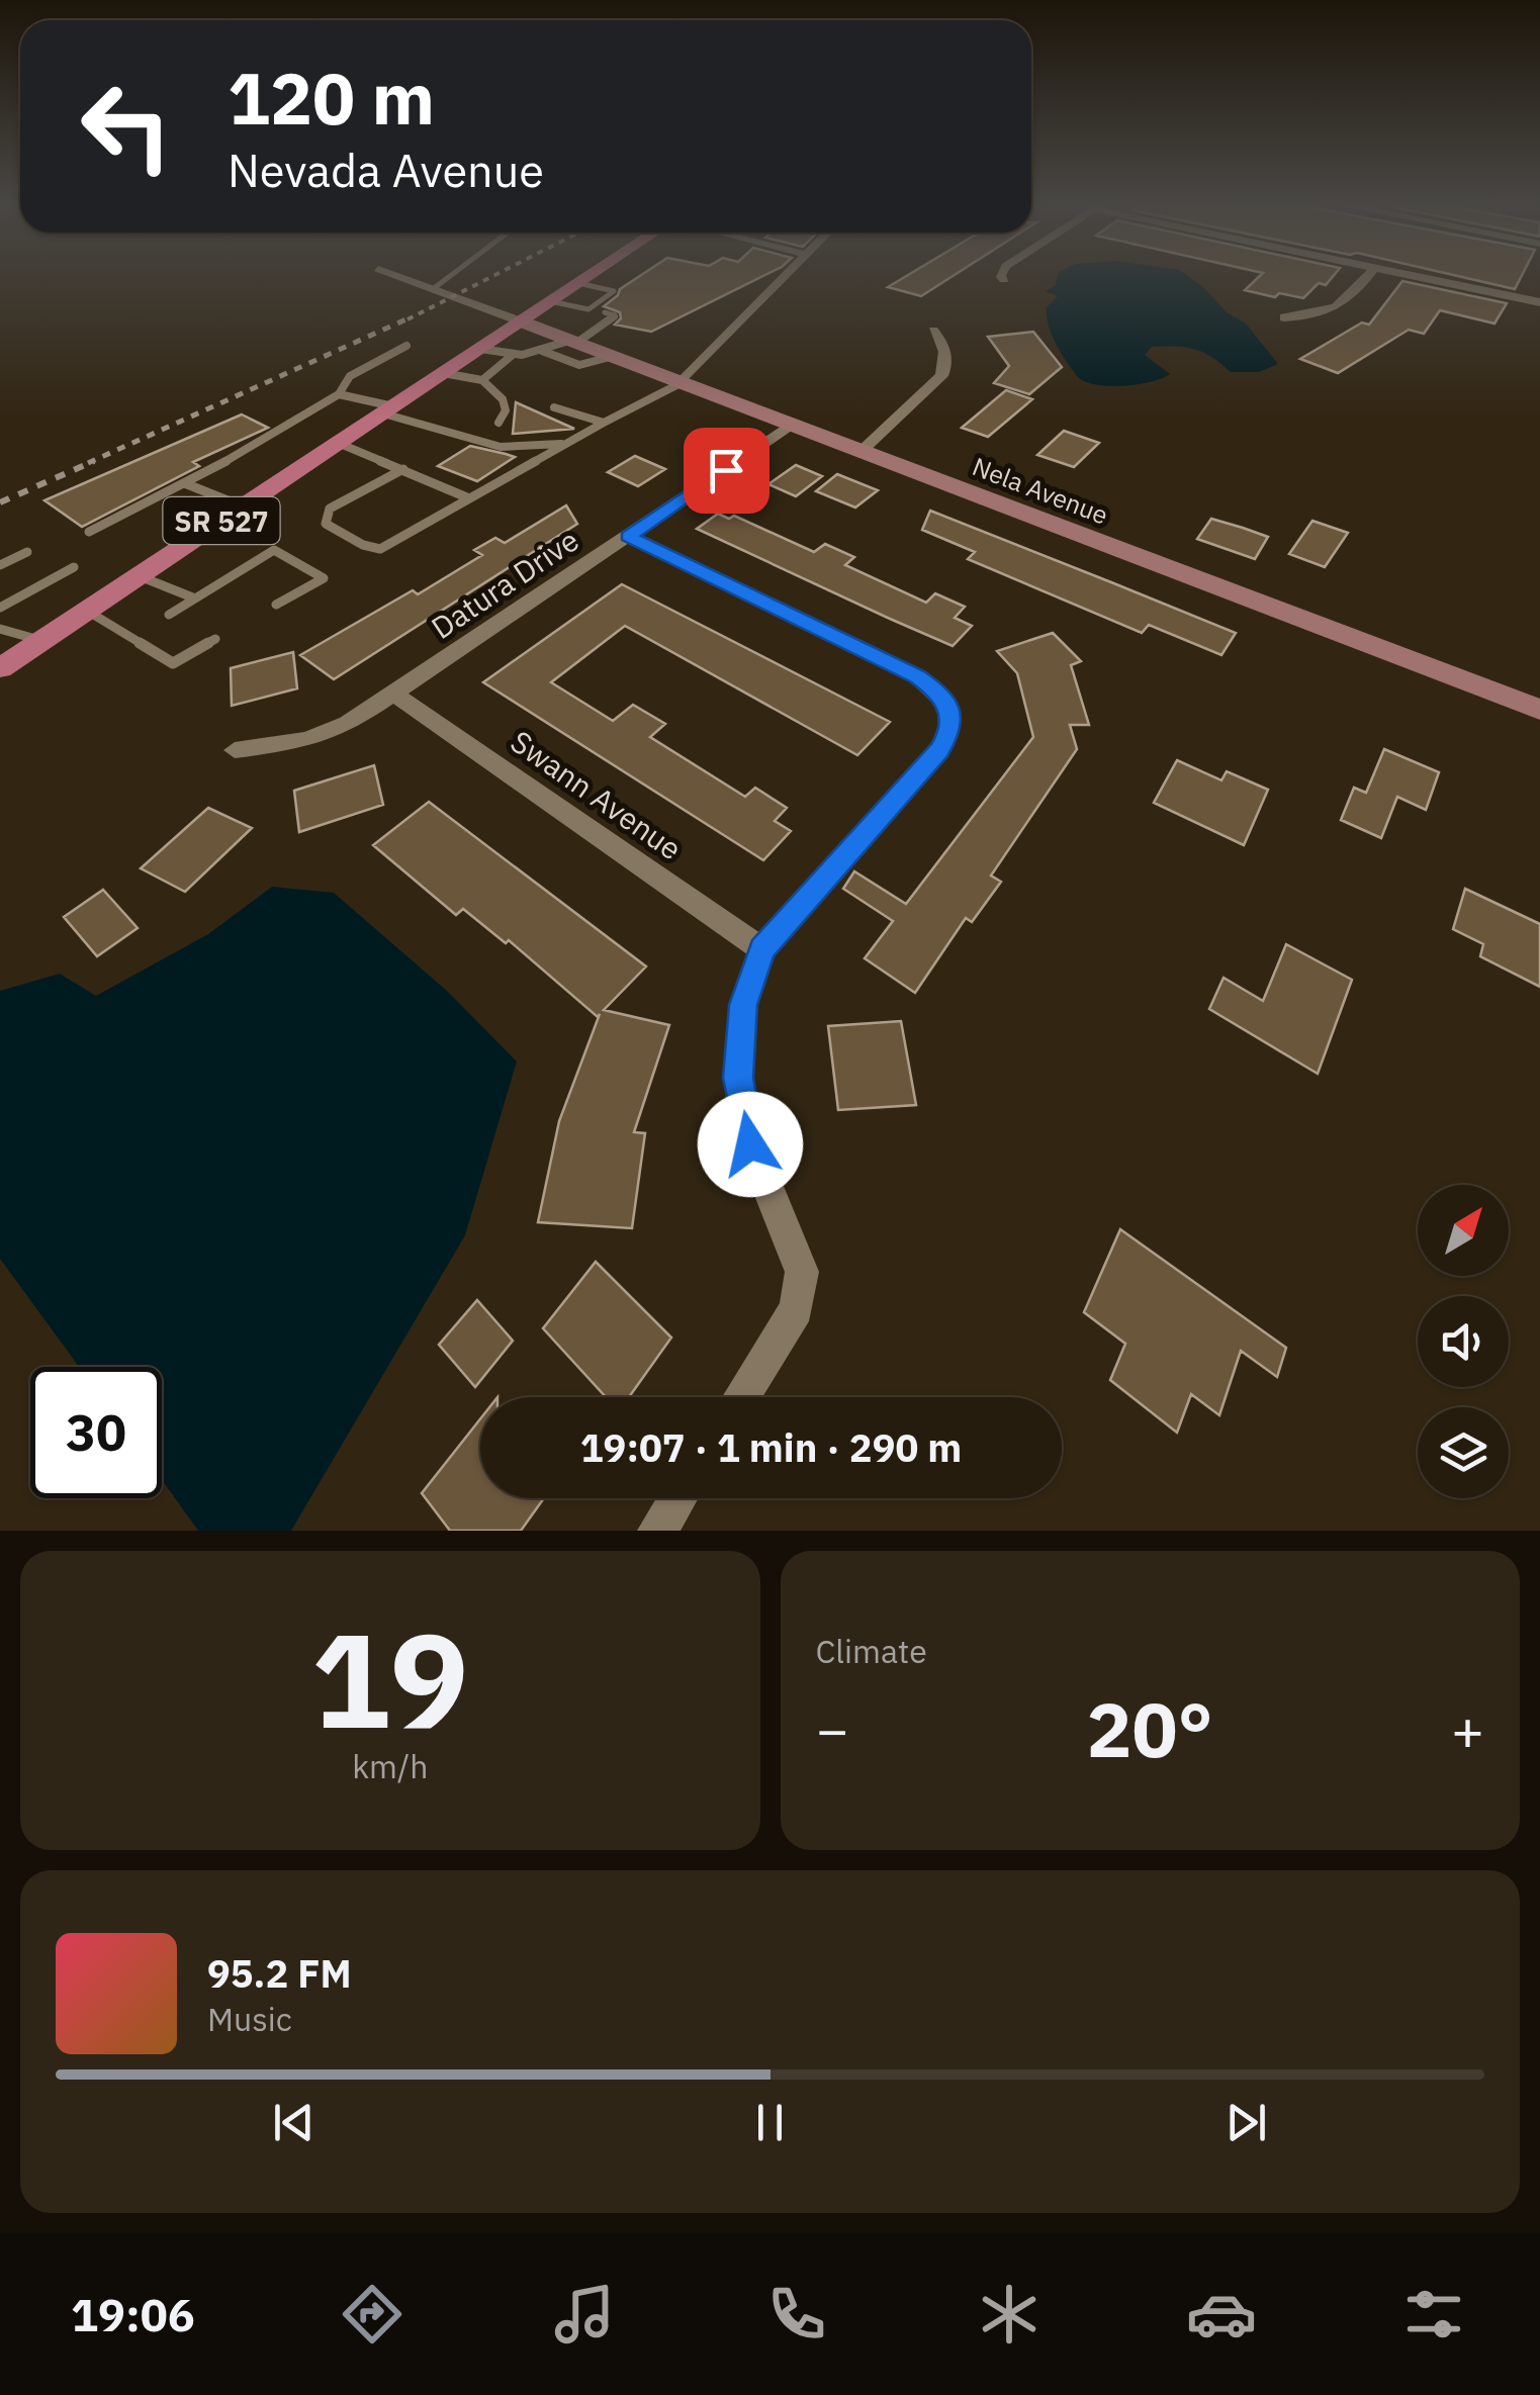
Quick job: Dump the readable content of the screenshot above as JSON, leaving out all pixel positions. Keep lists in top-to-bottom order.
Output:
{
  "streets": {
    "main road": ["SR 527"],
    "street": ["Nela Avenue", "Datura Drive", "Swann Avenue"]
  },
  "crossings": [
    ["Nela Avenue", "SR 527"],
    ["Nela Avenue", "Datura Drive"],
    ["Datura Drive", "Swann Avenue"]
  ],
  "north": "top right",
  "page": {
    "turn": ["120 m", "Nevada Avenue"],
    "limit": "30",
    "trip": "19:07 · 1 min · 290 m",
    "tile": [
      ["19", "km/h"],
      "Climate"
    ],
    "heat": ["−", "20°", "+"],
    "song": ["95.2 FM", "Music"],
    "tabs": "19:06"
  }
}
